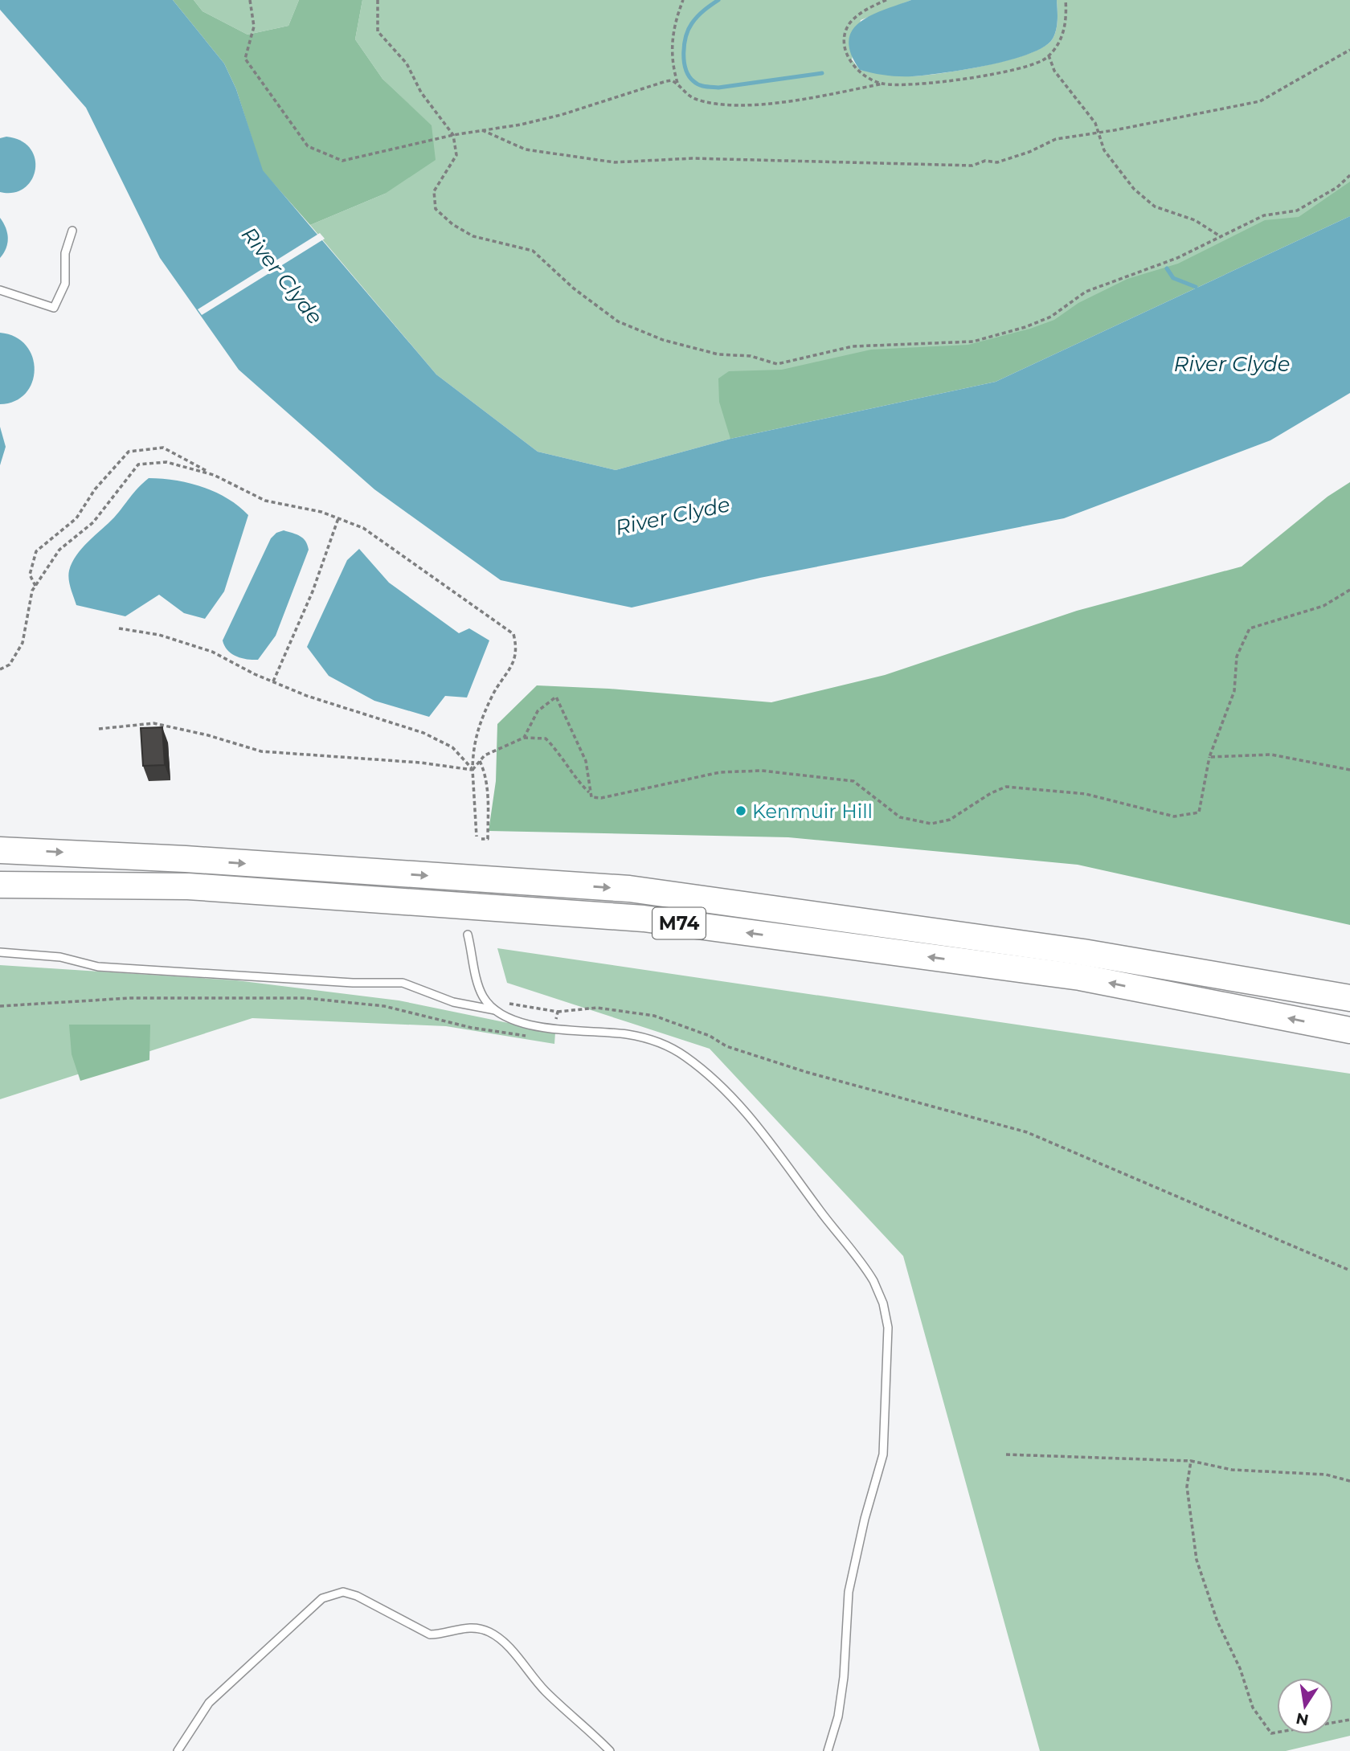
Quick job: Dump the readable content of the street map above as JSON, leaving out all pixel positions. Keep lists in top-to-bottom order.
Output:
{
  "streets": {
    "highway": ["M74"]
  },
  "water": ["River Clyde"],
  "places": ["Kenmuir Hill"],
  "north": "bottom"
}
